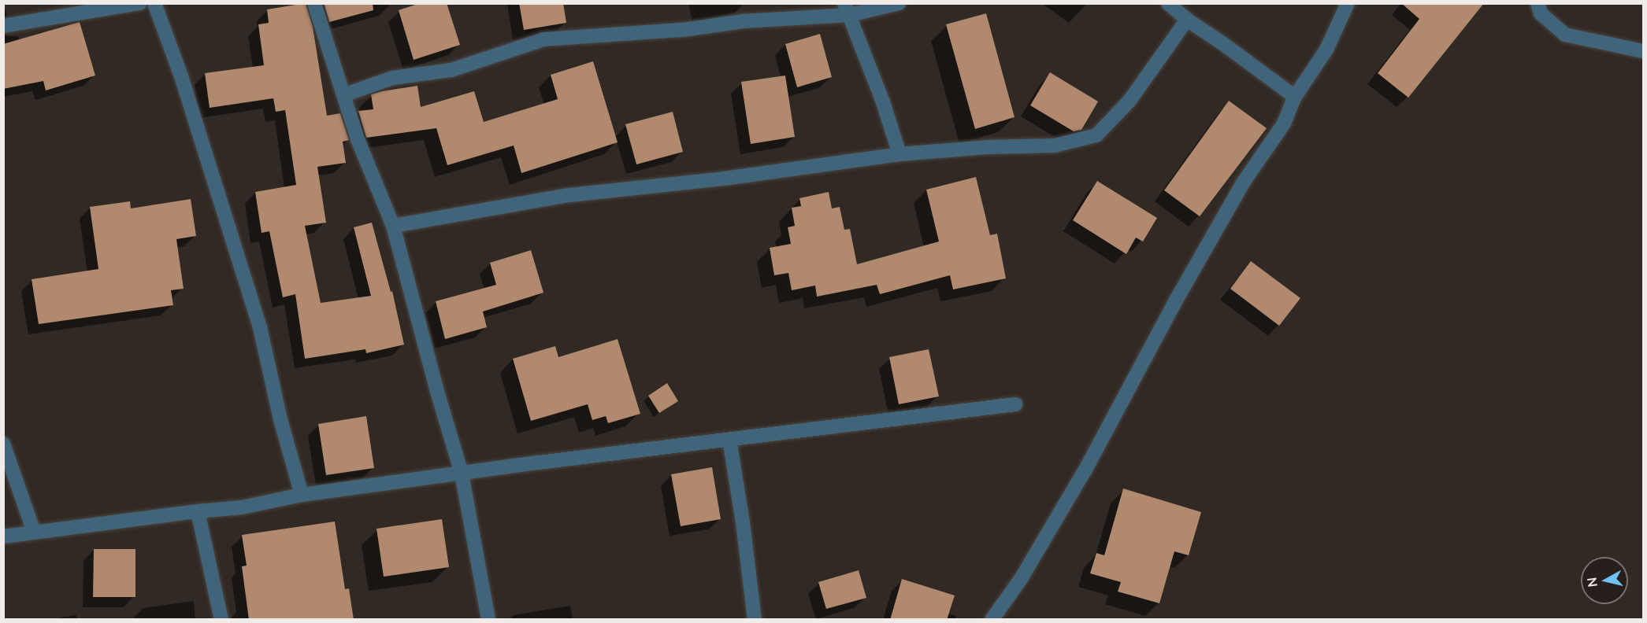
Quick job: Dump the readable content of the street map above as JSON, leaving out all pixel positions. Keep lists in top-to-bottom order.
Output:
{
  "north": "left"
}
